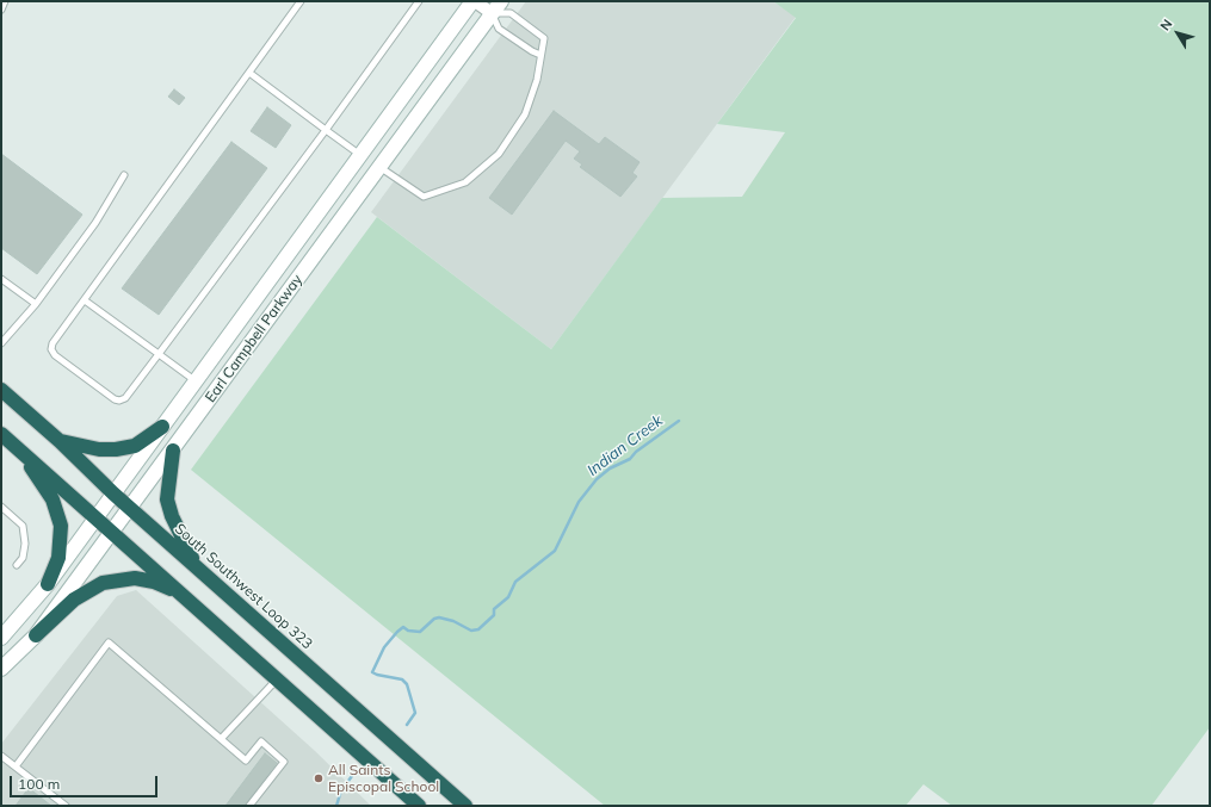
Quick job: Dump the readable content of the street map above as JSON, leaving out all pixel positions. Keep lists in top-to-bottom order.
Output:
{
  "streets": {
    "highway": ["South Southwest Loop 323"],
    "main road": ["Earl Campbell Parkway"]
  },
  "crossings": [
    ["Earl Campbell Parkway", "South Southwest Loop 323"]
  ],
  "water": ["Indian Creek"],
  "places": ["All Saints Episcopal School"],
  "scale_bar": "100 m",
  "north": "top left"
}
